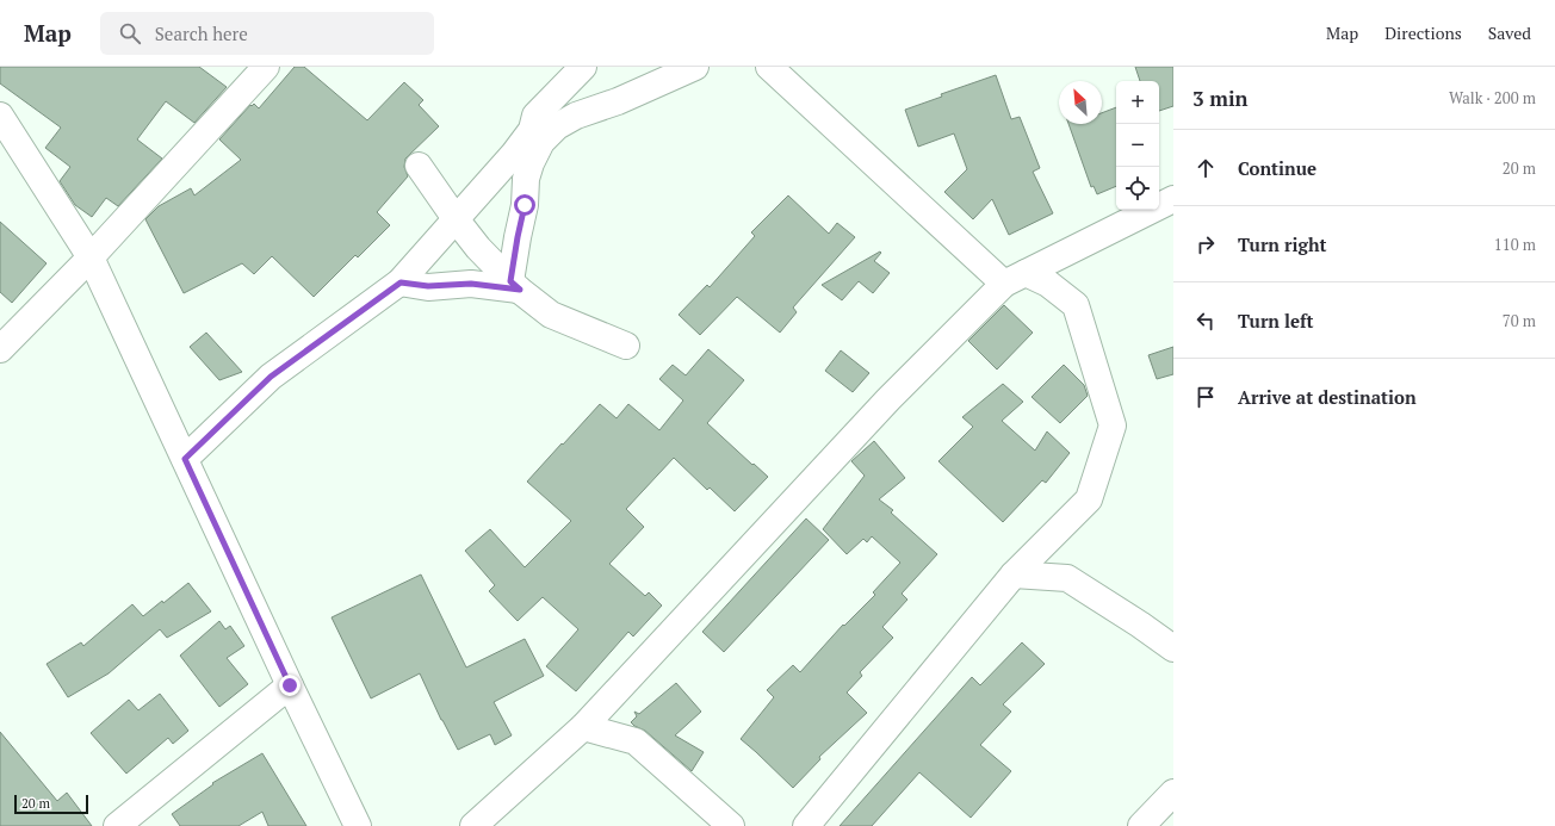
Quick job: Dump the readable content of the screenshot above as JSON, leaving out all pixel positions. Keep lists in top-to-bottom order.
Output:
{
  "scale_bar": "20 m",
  "north": "top left",
  "page": {
    "header": "Map",
    "search": "Search here",
    "nav": ["Map", "Directions", "Saved"],
    "heading": ["3 min", "Walk · 200 m"],
    "map_buttons": ["+", "−"],
    "list": [
      ["Continue", "20 m"],
      ["Turn right", "110 m"],
      ["Turn left", "70 m"],
      "Arrive at destination"
    ],
    "scale": "20 m"
  }
}
